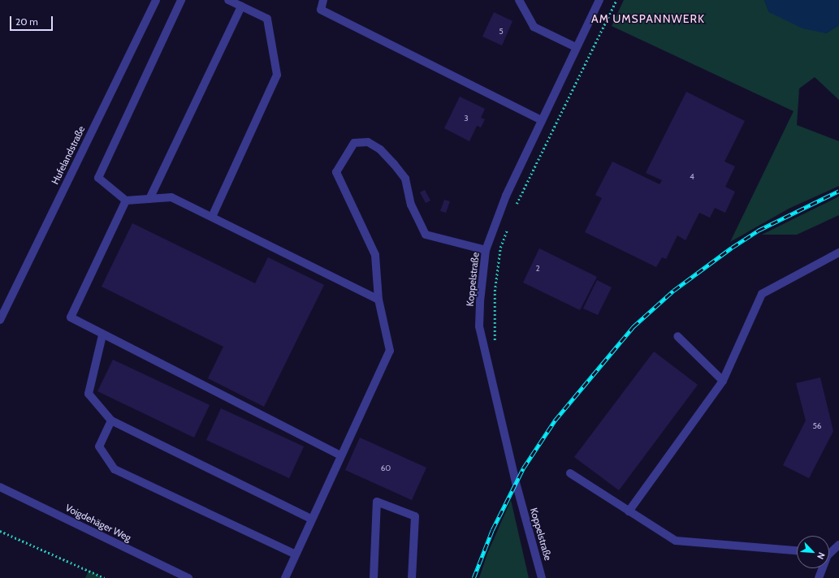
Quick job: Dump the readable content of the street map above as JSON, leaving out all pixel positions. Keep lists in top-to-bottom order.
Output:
{
  "streets": {
    "street": ["Hufelandstraße", "Koppelstraße", "Voigdehäger Weg"]
  },
  "districts": ["AM UMSPANNWERK"],
  "house_numbers": [
    "5",
    "3",
    "4",
    "2",
    "56",
    "60"
  ],
  "scale_bar": "20 m",
  "north": "bottom right"
}
